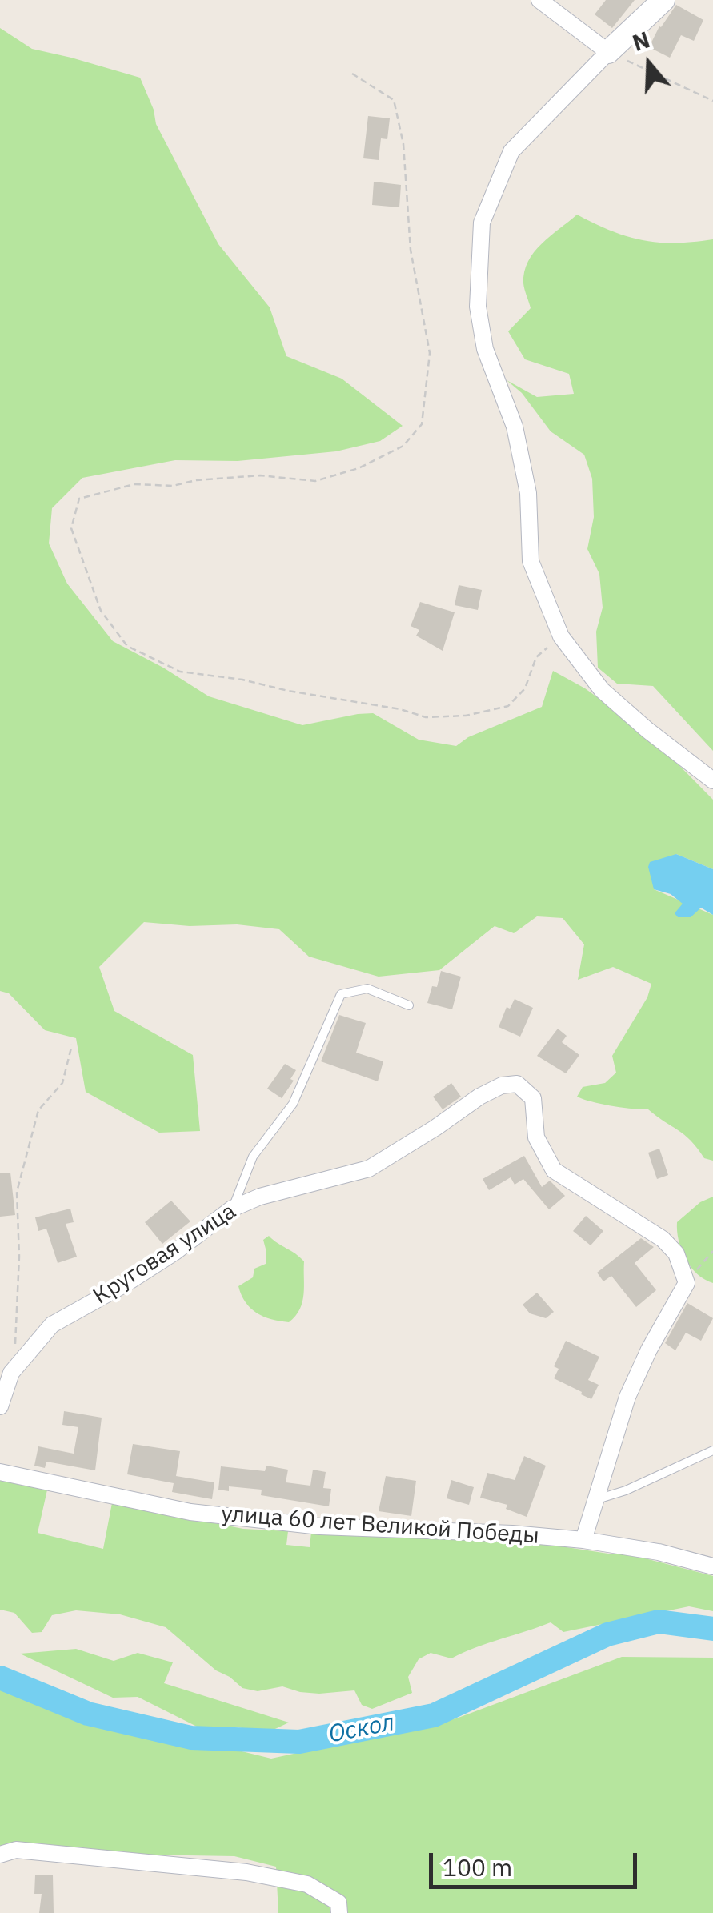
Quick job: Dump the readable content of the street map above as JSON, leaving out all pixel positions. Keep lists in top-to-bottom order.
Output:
{
  "streets": {
    "street": ["Круговая улица", "улица 60 лет Великой Победы"]
  },
  "water": ["Оскол"],
  "scale_bar": "100 m",
  "north": "top"
}
